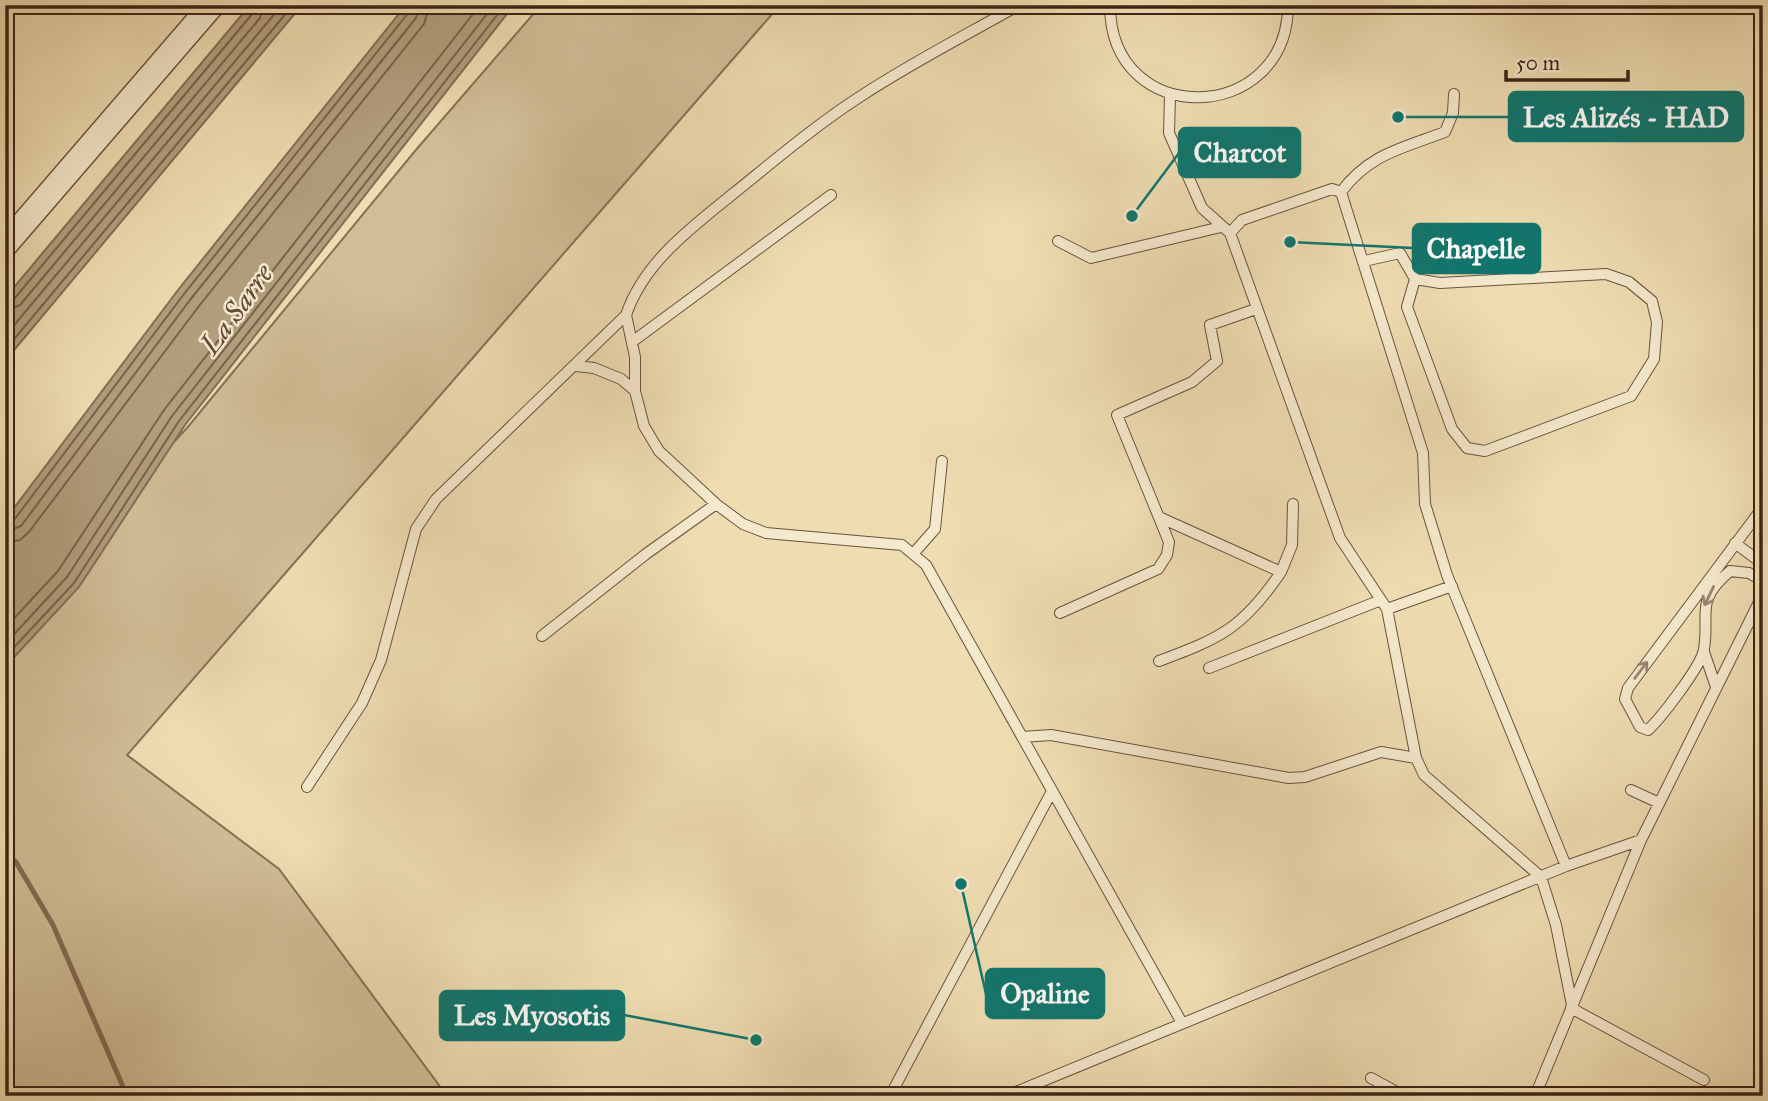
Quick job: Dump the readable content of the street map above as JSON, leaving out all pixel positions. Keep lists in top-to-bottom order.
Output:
{
  "water": ["La Sarre"],
  "places": [
    "Les Alizés - HAD",
    "Charcot",
    "Chapelle",
    "Opaline",
    "Les Myosotis"
  ],
  "scale_bar": "50 m"
}
